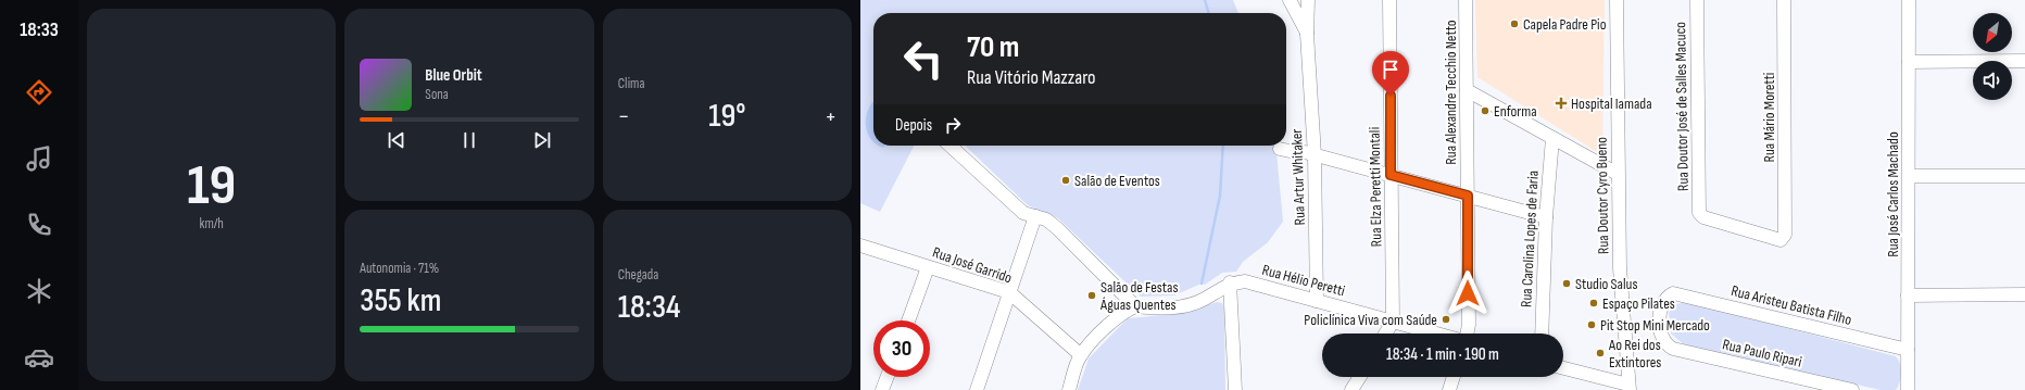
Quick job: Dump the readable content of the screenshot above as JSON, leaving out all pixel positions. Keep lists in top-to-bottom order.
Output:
{
  "streets": {
    "street": [
      "Rua Alexandre Tecchio Netto",
      "Rua Doutor José de Salles Macuco",
      "Rua Mário Moretti",
      "Rua Artur Whitaker",
      "Rua Elza Peretti Montali",
      "Rua José Carlos Machado",
      "Rua Doutor Cyro Bueno",
      "Rua Carolina Lopes de Faria",
      "Rua José Garrido",
      "Rua Hélio Peretti",
      "Rua Aristeu Batista Filho",
      "Rua Paulo Ripari"
    ]
  },
  "crossings": [
    ["Rua Doutor José de Salles Macuco", "Rua Mário Moretti"],
    ["Rua Artur Whitaker", "Rua Hélio Peretti"],
    ["Rua Elza Peretti Montali", "Rua Hélio Peretti"],
    ["Rua José Carlos Machado", "Rua Aristeu Batista Filho"],
    ["Rua Aristeu Batista Filho", "Rua Paulo Ripari"]
  ],
  "places": {
    "other": [
      "Capela Padre Pio",
      "Enforma",
      "Salão de Eventos",
      "Studio Salus",
      "Salão de Festas Águas Quentes",
      "Espaço Pilates",
      "Policlínica Viva com Saúde",
      "Pit Stop Mini Mercado",
      "Ao Rei dos Extintores"
    ],
    "health": ["Hospital Iamada"]
  },
  "north": "bottom left",
  "page": {
    "tabs": "18:33",
    "tile": [
      ["19", "km/h"],
      "Clima",
      ["Autonomia · 71%", "355 km"],
      ["Chegada", "18:34"]
    ],
    "turn": ["70 m", "Rua Vitório Mazzaro"],
    "song": ["Blue Orbit", "Sona"],
    "heat": ["−", "19°", "+"],
    "then": "Depois",
    "limit": "30",
    "trip": "18:34 · 1 min · 190 m"
  }
}
